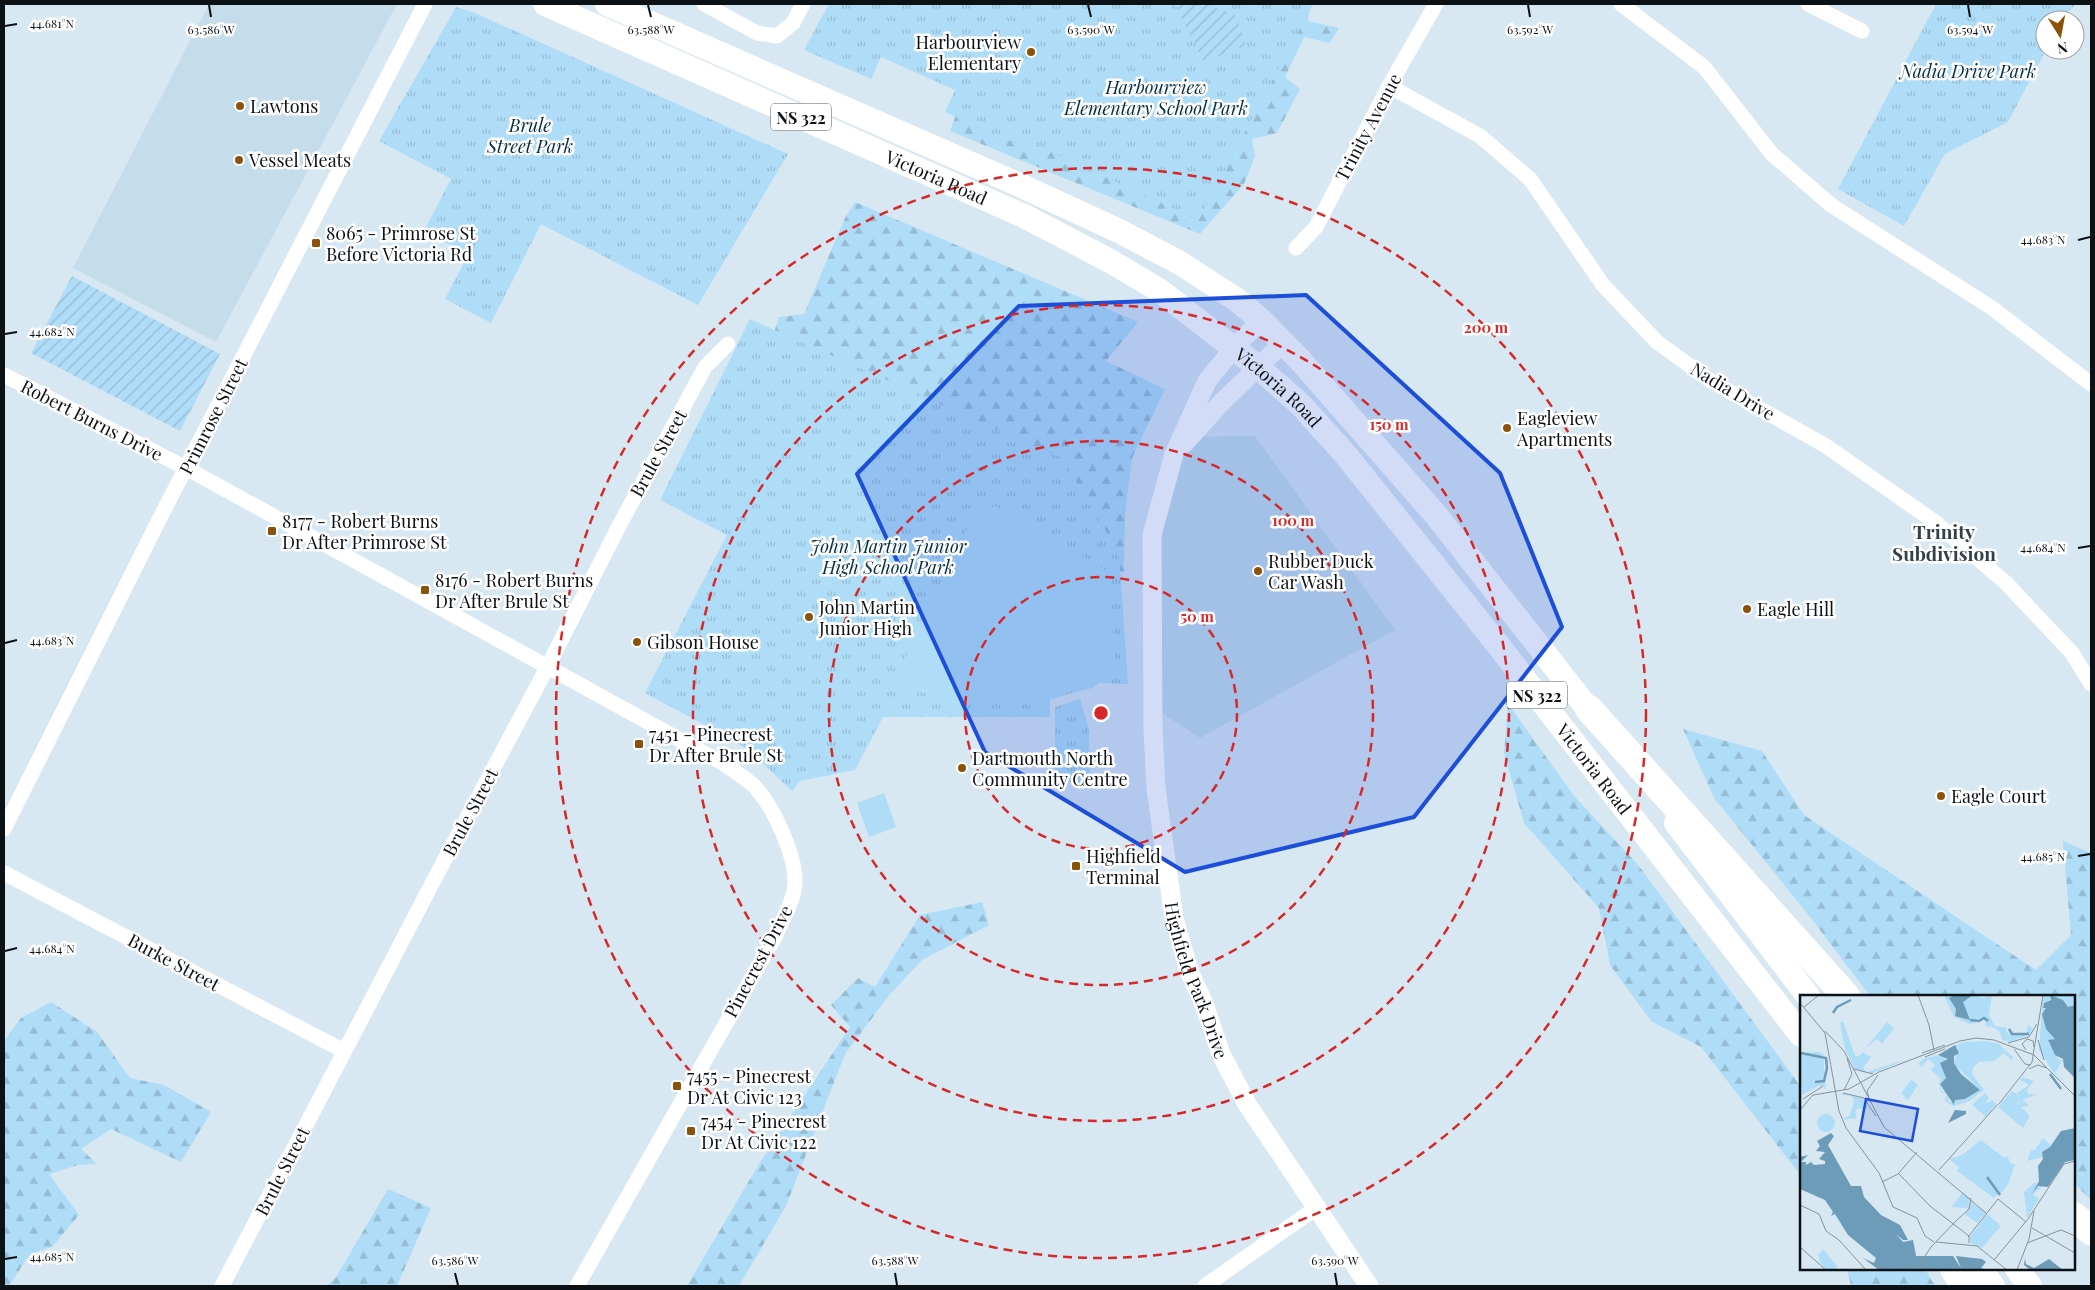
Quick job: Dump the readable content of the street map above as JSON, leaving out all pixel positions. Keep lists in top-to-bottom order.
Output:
{
  "streets": {
    "main road": ["NS 322", "Victoria Road"],
    "street": [
      "Trinity Avenue",
      "Nadia Drive",
      "Primrose Street",
      "Robert Burns Drive",
      "Brule Street",
      "Pinecrest Drive",
      "Burke Street",
      "Highfield Park Drive"
    ]
  },
  "crossings": [
    ["Trinity Avenue", "Nadia Drive"],
    ["Victoria Road", "Highfield Park Drive"],
    ["Primrose Street", "Robert Burns Drive"],
    ["Robert Burns Drive", "Brule Street"],
    ["Robert Burns Drive", "Pinecrest Drive"],
    ["Brule Street", "Pinecrest Drive"],
    ["Brule Street", "Burke Street"]
  ],
  "districts": ["Trinity Subdivision"],
  "parks": [
    "Nadia Drive Park",
    "Harbourview Elementary School Park",
    "Brule Street Park",
    "John Martin Junior High School Park"
  ],
  "places": {
    "other": [
      "Harbourview Elementary",
      "Lawtons",
      "Vessel Meats",
      "Eagleview Apartments",
      "Rubber Duck Car Wash",
      "Eagle Hill",
      "John Martin Junior High",
      "Gibson House",
      "Dartmouth North Community Centre",
      "Eagle Court"
    ],
    "transit": [
      "8065 - Primrose St Before Victoria Rd",
      "8177 - Robert Burns Dr After Primrose St",
      "8176 - Robert Burns Dr After Brule St",
      "7451 - Pinecrest Dr After Brule St",
      "Highfield Terminal",
      "7455 - Pinecrest Dr At Civic 123",
      "7454 - Pinecrest Dr At Civic 122"
    ]
  },
  "north": "bottom",
  "coordinates": [
    "44.681°N",
    "63.586°W",
    "63.588°W",
    "63.590°W",
    "63.592°W",
    "63.594°W",
    "44.683°N",
    "44.682°N",
    "44.684°N",
    "44.685°N"
  ],
  "rings": [
    "200 m",
    "150 m",
    "100 m",
    "50 m"
  ]
}
